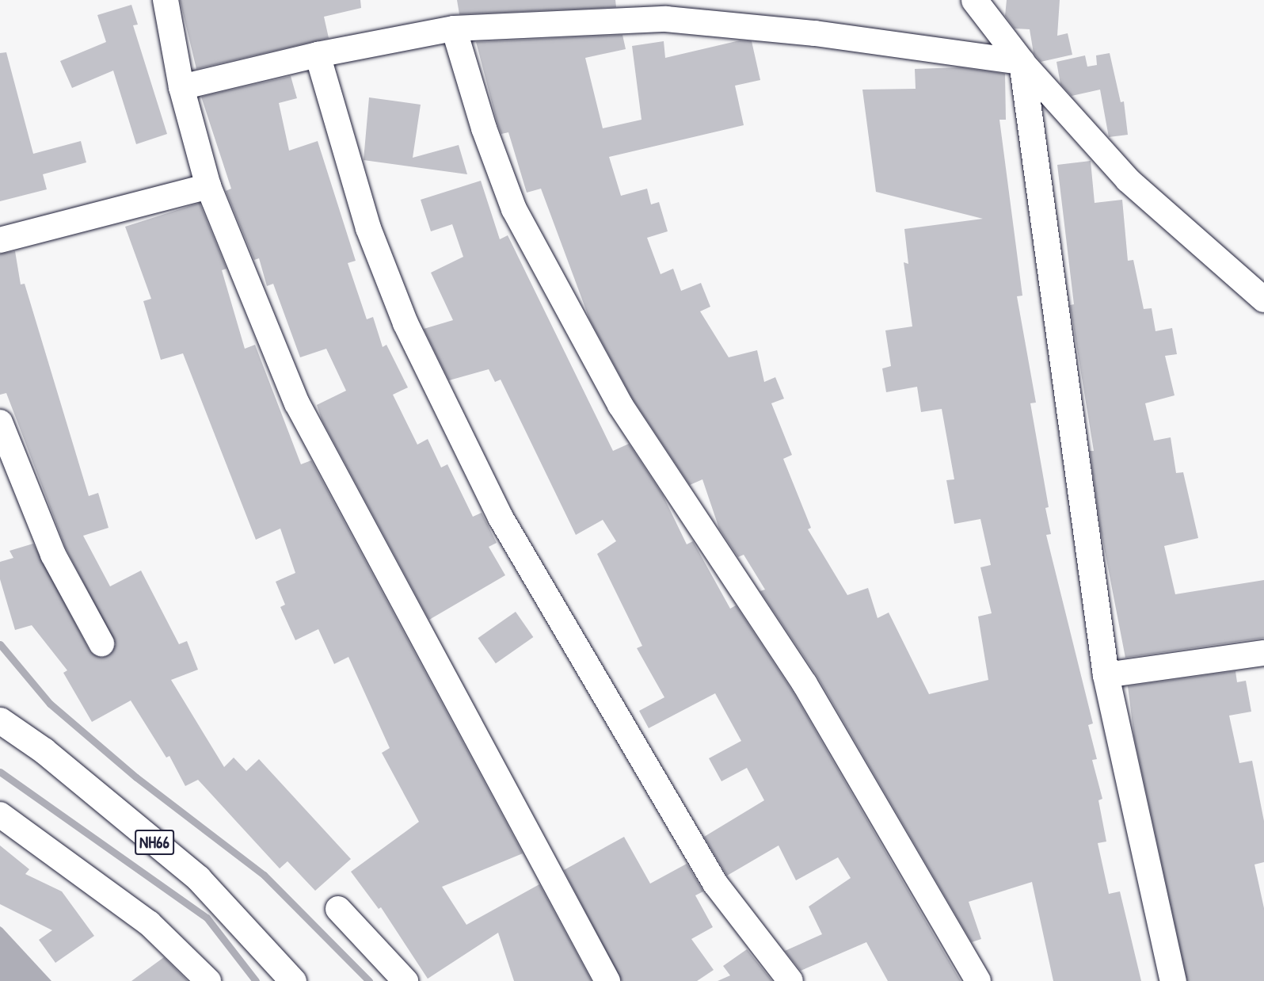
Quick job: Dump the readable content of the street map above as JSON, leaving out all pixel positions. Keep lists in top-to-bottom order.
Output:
{
  "streets": {
    "main road": ["NH66"]
  }
}
